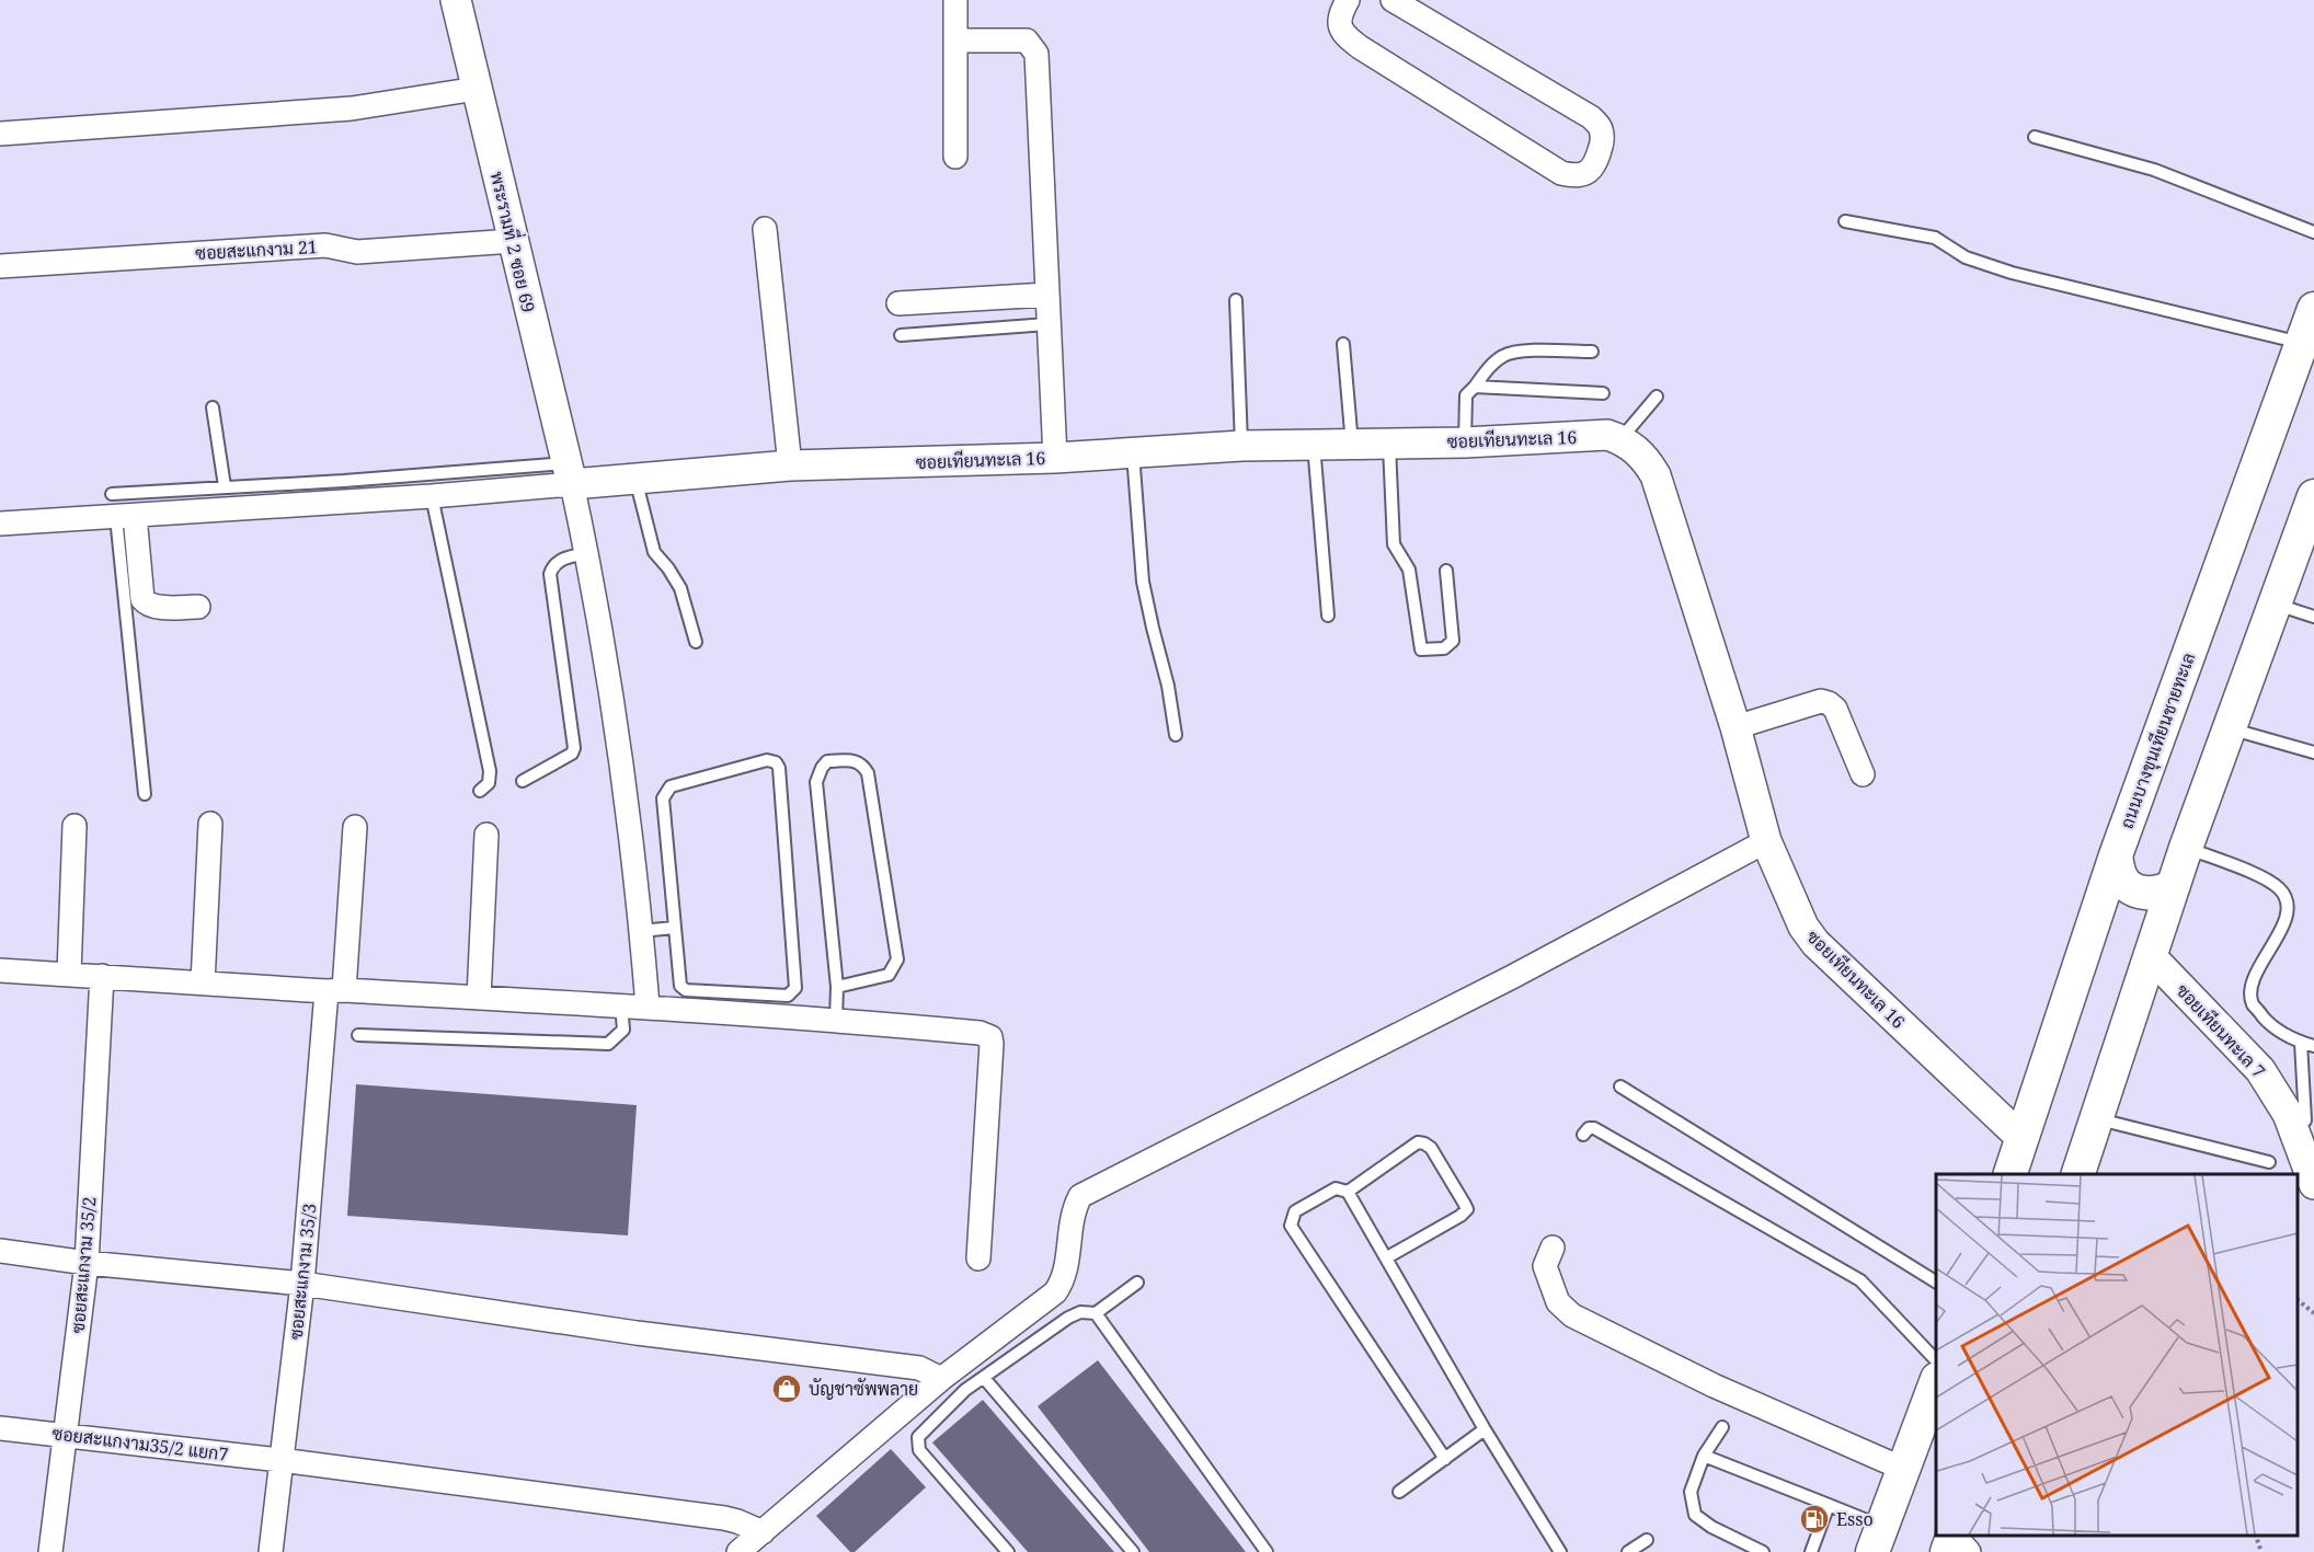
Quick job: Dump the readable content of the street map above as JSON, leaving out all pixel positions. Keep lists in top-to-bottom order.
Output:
{
  "streets": {
    "main road": ["ถนนบางขุนเทียนชายทะเล"],
    "street": [
      "พระรามที่ 2 ซอย 69",
      "ซอยสะแกงาม 21",
      "ซอยเทียนทะเล 16",
      "ซอยเทียนทะเล 7",
      "ซอยสะแกงาม 35/2",
      "ซอยสะแกงาม 35/3",
      "ซอยสะแกงาม35/2 แยก7"
    ]
  },
  "crossings": [
    ["พระรามที่ 2 ซอย 69", "ซอยสะแกงาม 21"],
    ["พระรามที่ 2 ซอย 69", "ซอยเทียนทะเล 16"],
    ["ซอยเทียนทะเล 16", "ถนนบางขุนเทียนชายทะเล"],
    ["ซอยสะแกงาม 35/2", "ซอยสะแกงาม35/2 แยก7"],
    ["ซอยสะแกงาม 35/3", "ซอยสะแกงาม35/2 แยก7"]
  ],
  "places": {
    "shop": ["บัญชาซัพพลาย"],
    "fuel station": ["Esso"]
  }
}
